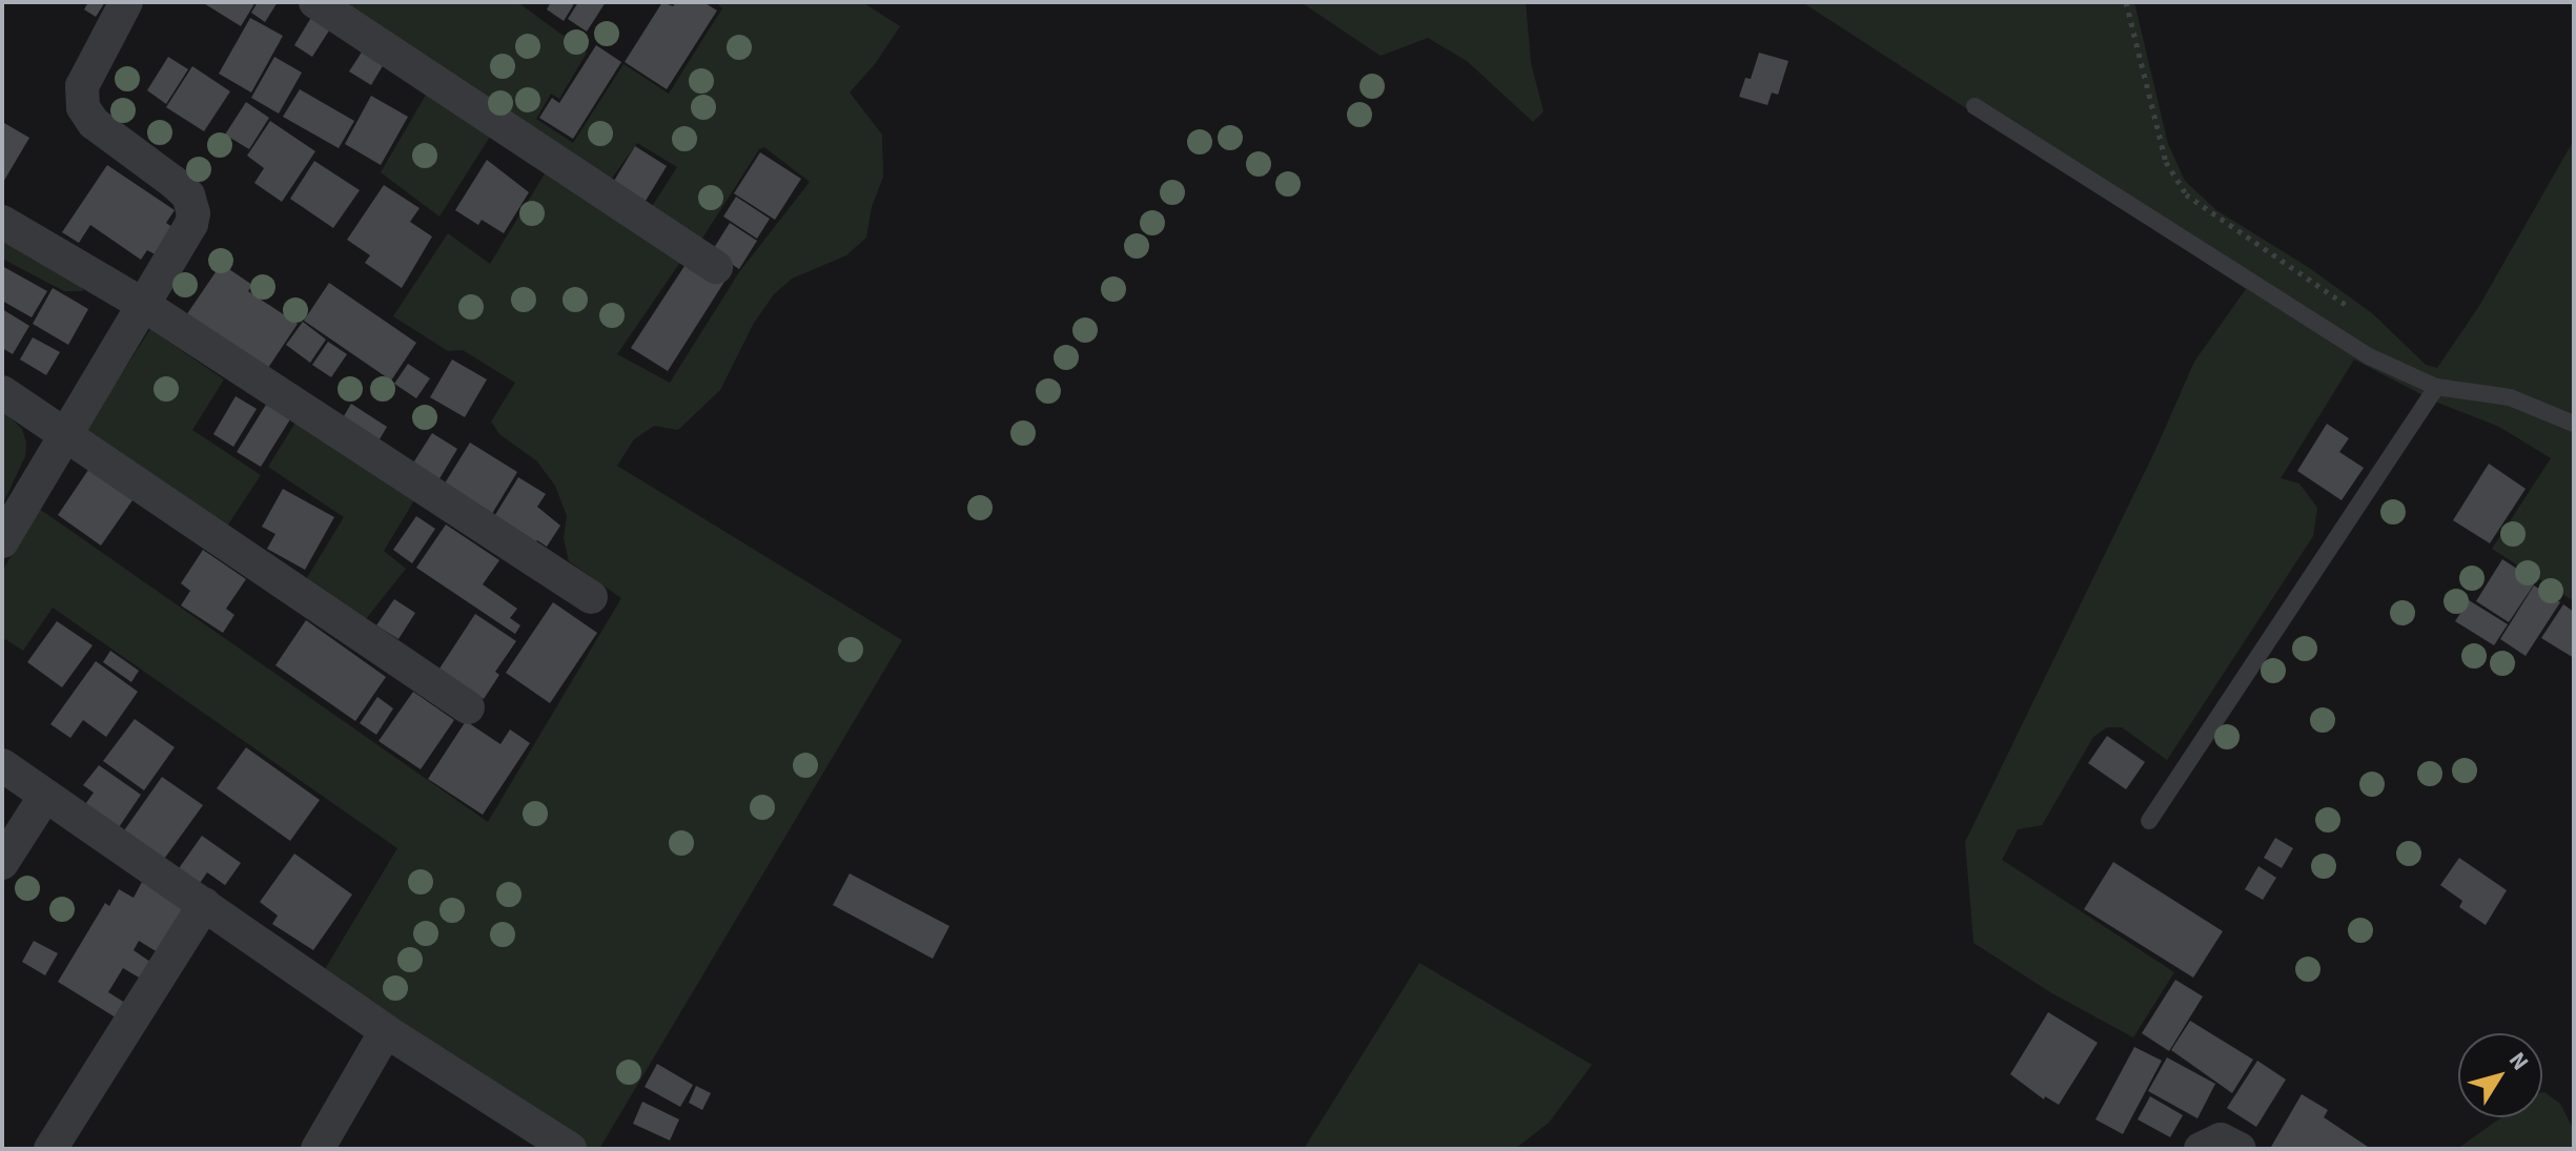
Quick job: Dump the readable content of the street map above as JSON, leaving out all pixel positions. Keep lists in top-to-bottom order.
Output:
{
  "north": "top right"
}
